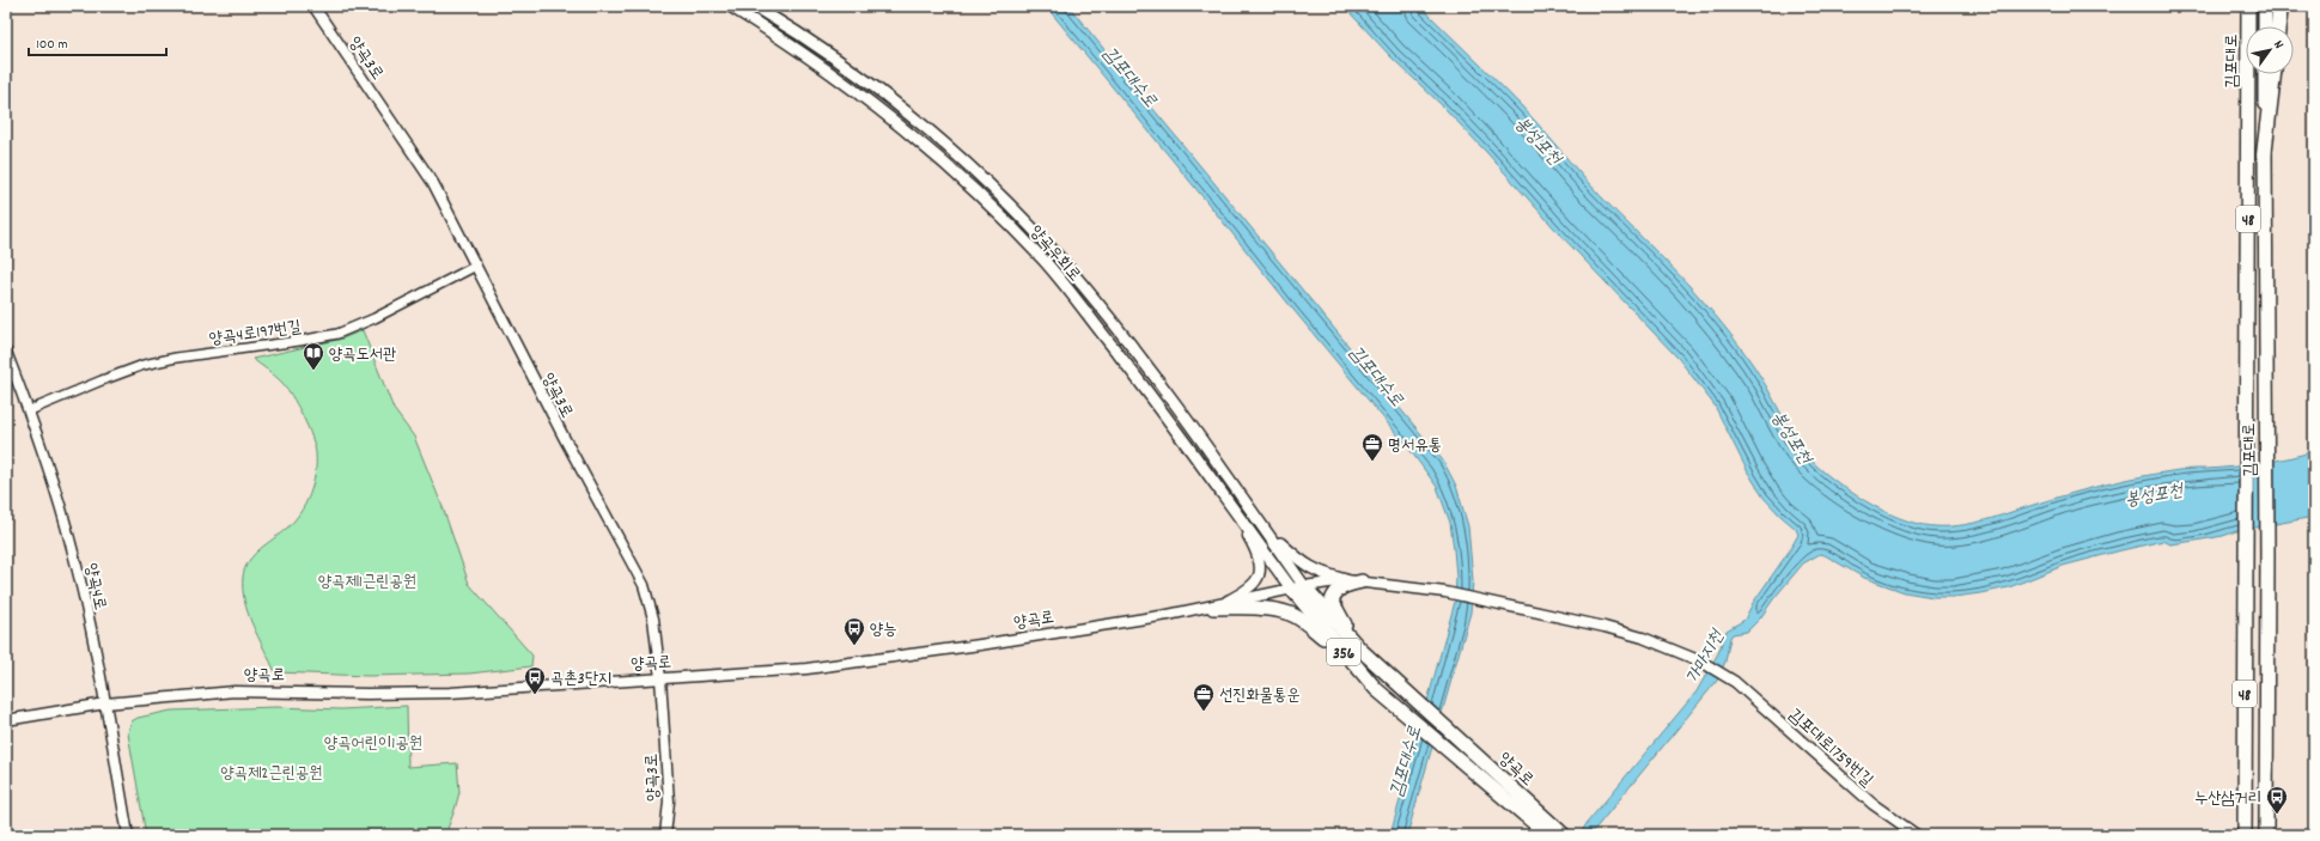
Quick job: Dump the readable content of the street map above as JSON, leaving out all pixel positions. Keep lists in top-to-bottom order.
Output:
{
  "streets": {
    "main road": [
      "김포대로",
      "48",
      "양곡우회로",
      "양곡로",
      "356"
    ],
    "street": [
      "양곡3로",
      "양곡4로197번길",
      "양곡4로",
      "김포대로1759번길"
    ]
  },
  "crossings": [
    ["양곡3로", "양곡4로197번길"],
    ["양곡3로", "양곡로"],
    ["양곡우회로", "양곡로"],
    ["양곡우회로", "356"],
    ["양곡4로197번길", "양곡4로"],
    ["양곡4로", "양곡로"],
    ["양곡로", "356"]
  ],
  "water": ["김포대수로", "봉성포천", "가마지천"],
  "parks": ["양곡제1근린공원", "양곡어린이1공원", "양곡제2근린공원"],
  "places": {
    "library": ["양곡도서관"],
    "office": ["명서유통", "선진화물통운"],
    "bus stop": ["양능", "곡촌3단지", "누산삼거리"]
  },
  "scale_bar": "100 m",
  "north": "top right"
}
